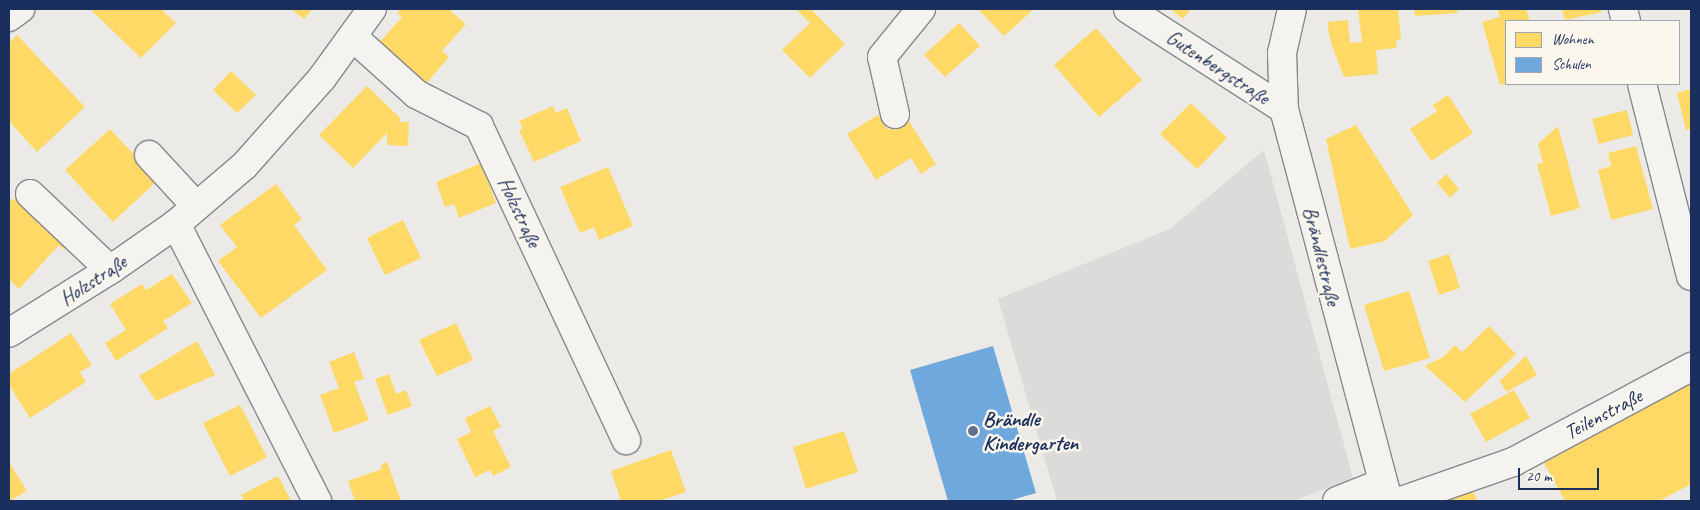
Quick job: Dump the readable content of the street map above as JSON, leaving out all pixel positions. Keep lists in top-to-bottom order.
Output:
{
  "streets": {
    "street": [
      "Gutenbergstraße",
      "Holzstraße",
      "Brändlestraße",
      "Teilenstraße"
    ]
  },
  "crossings": [
    ["Gutenbergstraße", "Brändlestraße"]
  ],
  "places": ["Brändle Kindergarten"],
  "legend": ["Wohnen", "Schulen"],
  "scale_bar": "20 m"
}
